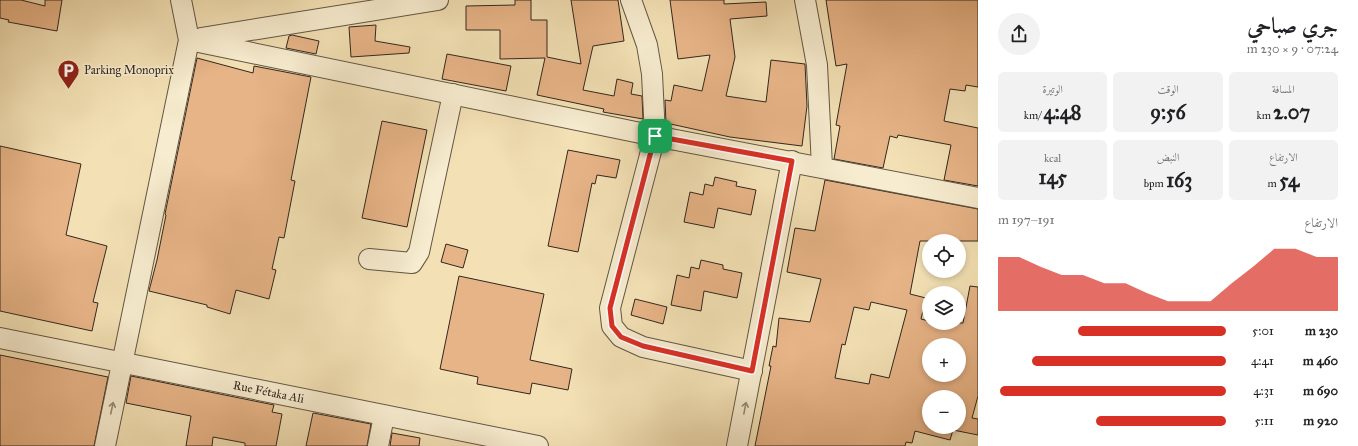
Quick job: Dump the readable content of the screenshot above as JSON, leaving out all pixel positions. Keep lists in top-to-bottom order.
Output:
{
  "streets": {
    "street": ["Rue Fétaka Ali"]
  },
  "places": {
    "parking": ["Parking Monoprix"]
  },
  "page": {
    "heading": ["جري صباحي", "07:24 · 9 × 230 m"],
    "stats": [
      ["المسافة", "2.07 km"],
      ["الوقت", "9:56"],
      ["الوتيرة", "4:48 /km"],
      ["الارتفاع", "54 m"],
      ["النبض", "163 bpm"],
      ["kcal", "145"]
    ],
    "chart": ["الارتفاع", "191–197 m"],
    "map_buttons": ["+", "−"],
    "list": [
      {
        "name": "230 m",
        "note": "5:01"
      },
      {
        "name": "460 m",
        "note": "4:41"
      },
      {
        "name": "690 m",
        "note": "4:31"
      },
      {
        "name": "920 m",
        "note": "5:11"
      }
    ]
  }
}
